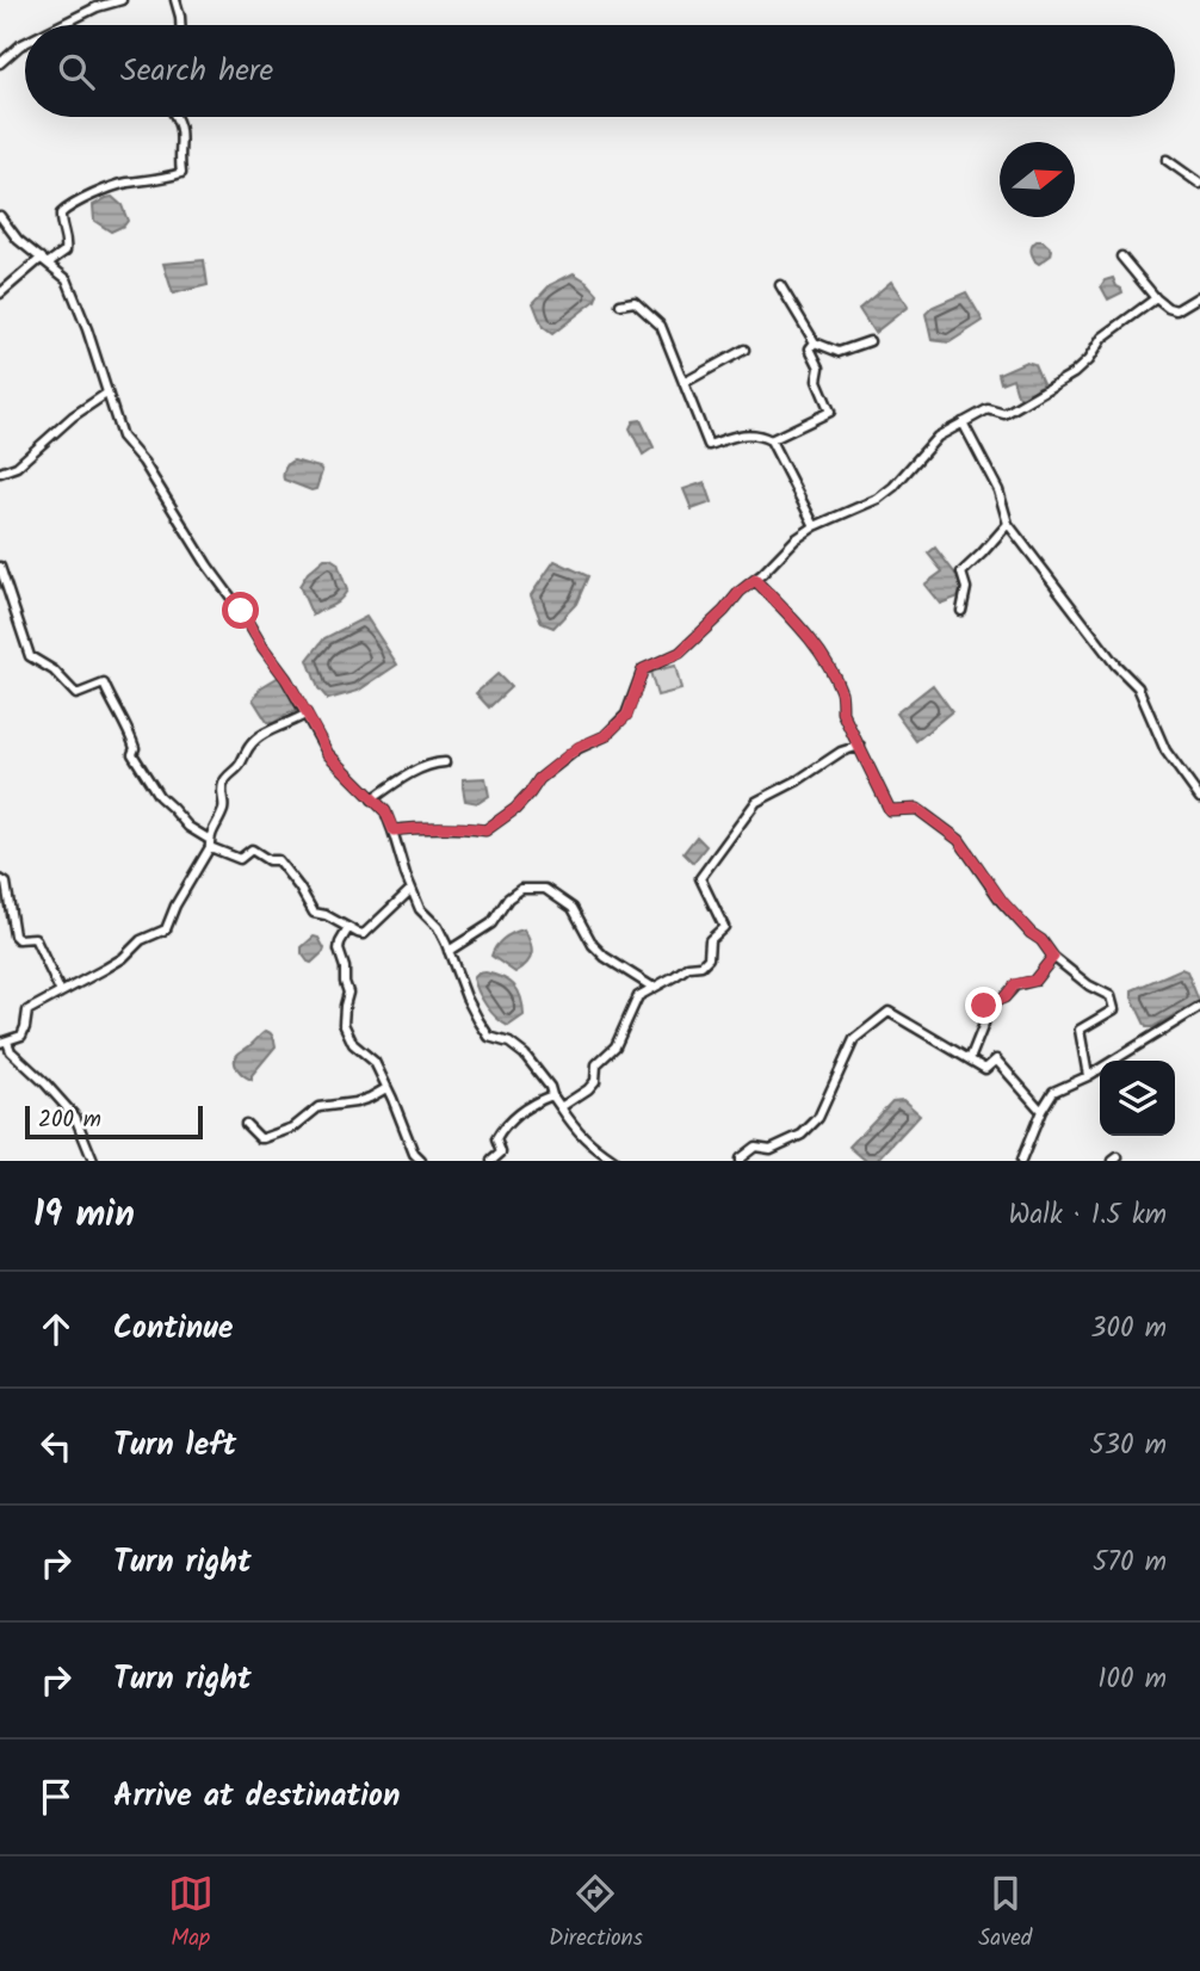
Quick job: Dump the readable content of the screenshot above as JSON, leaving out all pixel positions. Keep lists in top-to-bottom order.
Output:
{
  "scale_bar": "200 m",
  "north": "right",
  "page": {
    "search": "Search here",
    "scale": "200 m",
    "heading": ["19 min", "Walk · 1.5 km"],
    "list": [
      ["Continue", "300 m"],
      ["Turn left", "530 m"],
      ["Turn right", "570 m"],
      ["Turn right", "100 m"],
      "Arrive at destination"
    ],
    "nav": ["Map", "Directions", "Saved"]
  }
}
